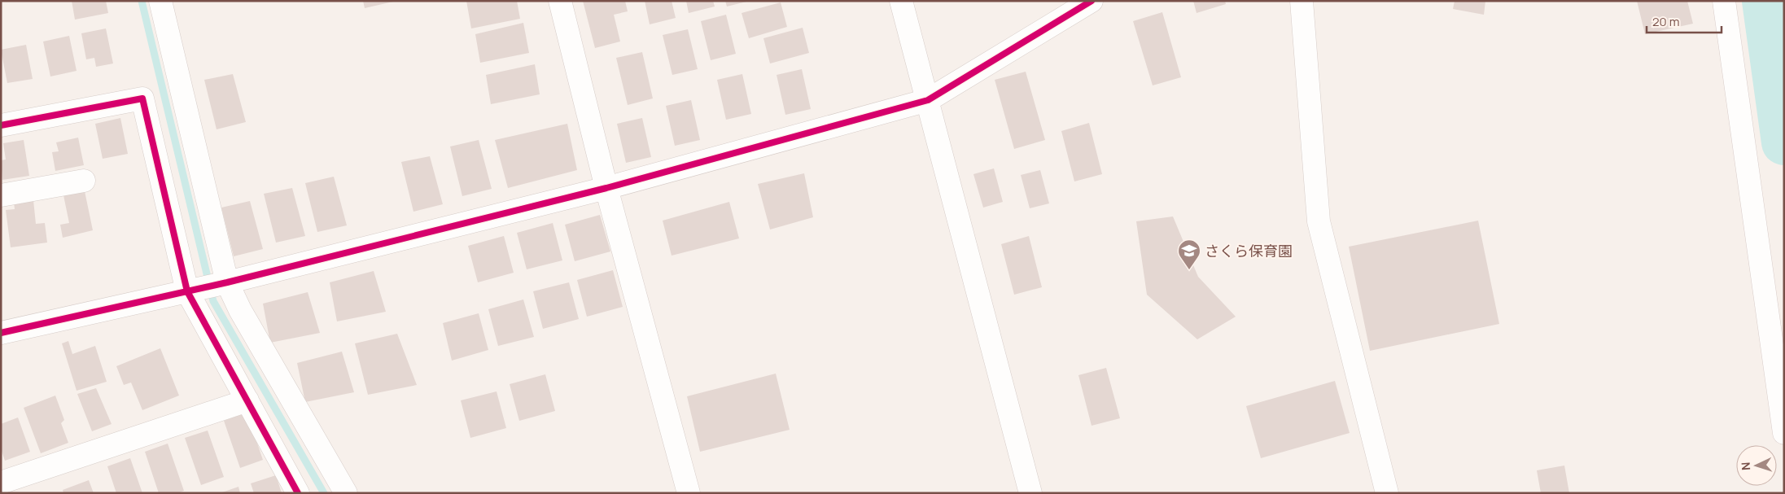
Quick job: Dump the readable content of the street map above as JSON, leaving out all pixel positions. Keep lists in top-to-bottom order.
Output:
{
  "places": {
    "school or university": ["さくら保育園"]
  },
  "scale_bar": "20 m",
  "north": "left"
}
